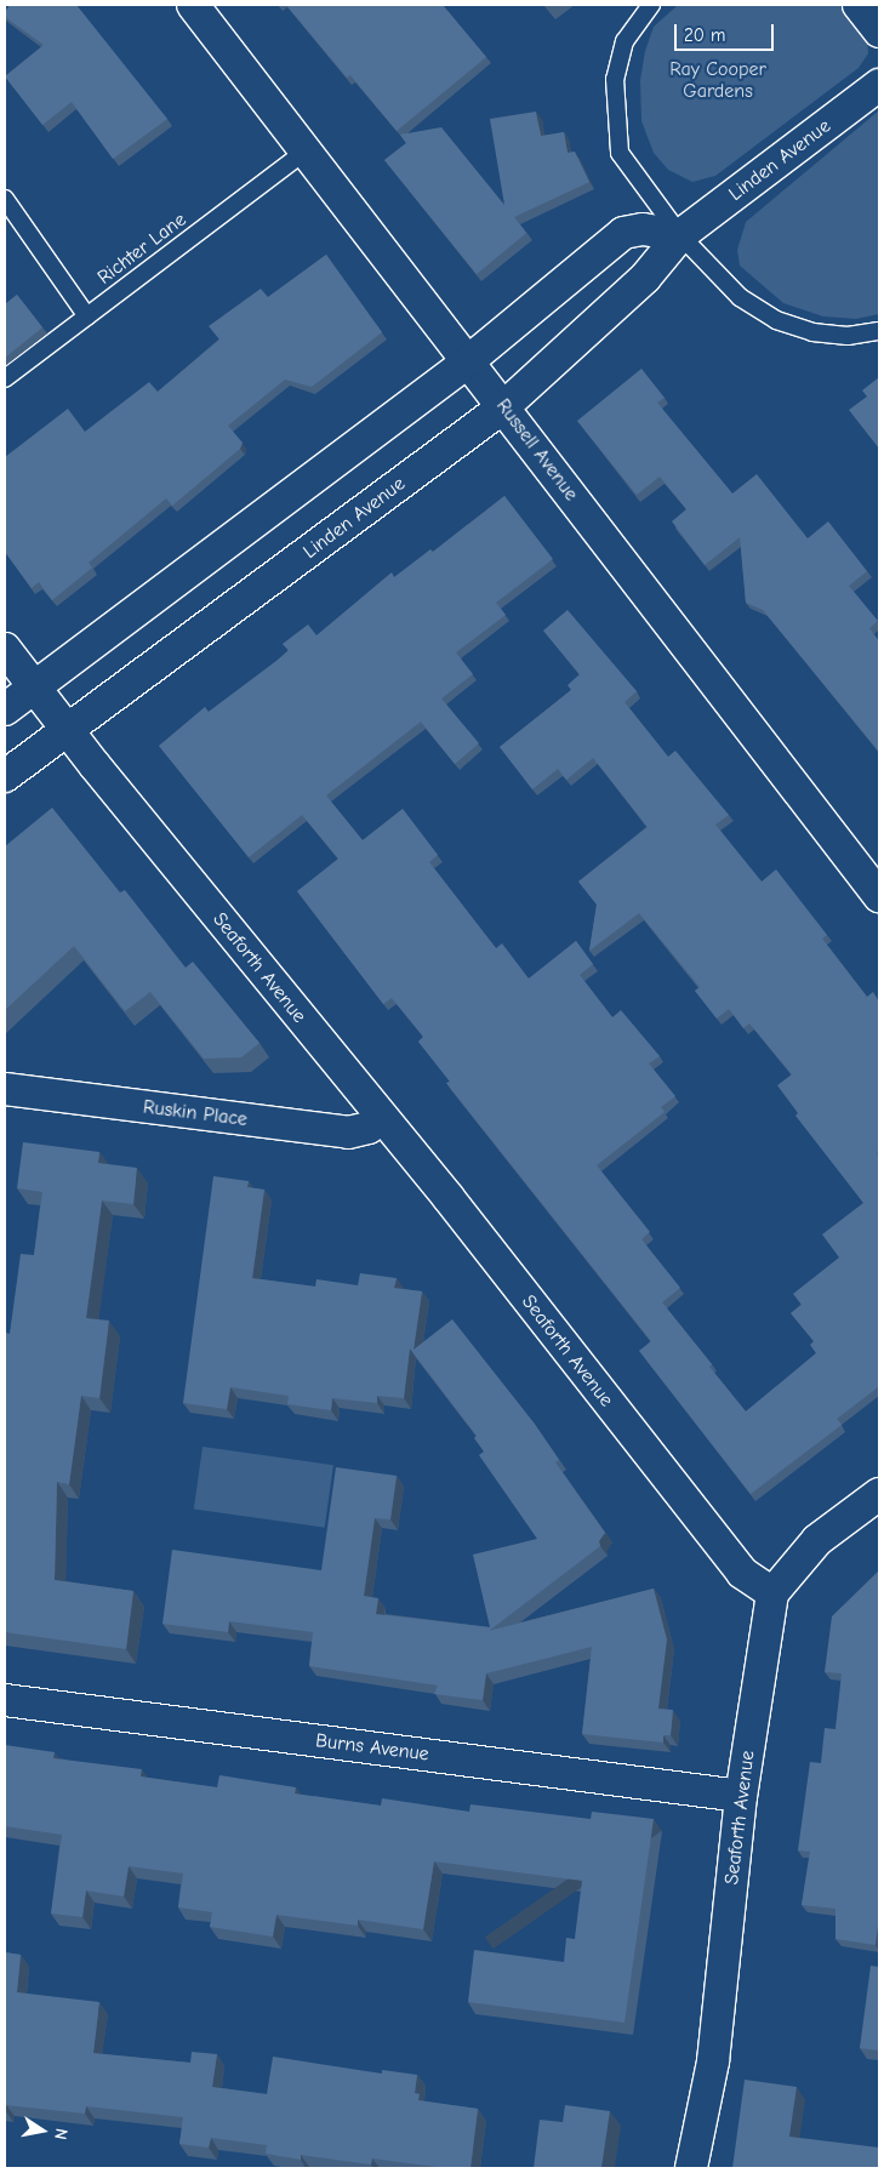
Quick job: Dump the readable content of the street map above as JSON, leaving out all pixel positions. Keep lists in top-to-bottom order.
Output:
{
  "streets": {
    "street": [
      "Linden Avenue",
      "Russell Avenue",
      "Seaforth Avenue",
      "Ruskin Place",
      "Burns Avenue"
    ],
    "lane": ["Richter Lane"]
  },
  "crossings": [
    ["Linden Avenue", "Russell Avenue"],
    ["Linden Avenue", "Seaforth Avenue"],
    ["Richter Lane", "Russell Avenue"],
    ["Seaforth Avenue", "Ruskin Place"],
    ["Seaforth Avenue", "Burns Avenue"]
  ],
  "parks": ["Ray Cooper Gardens"],
  "scale_bar": "20 m",
  "north": "right"
}
